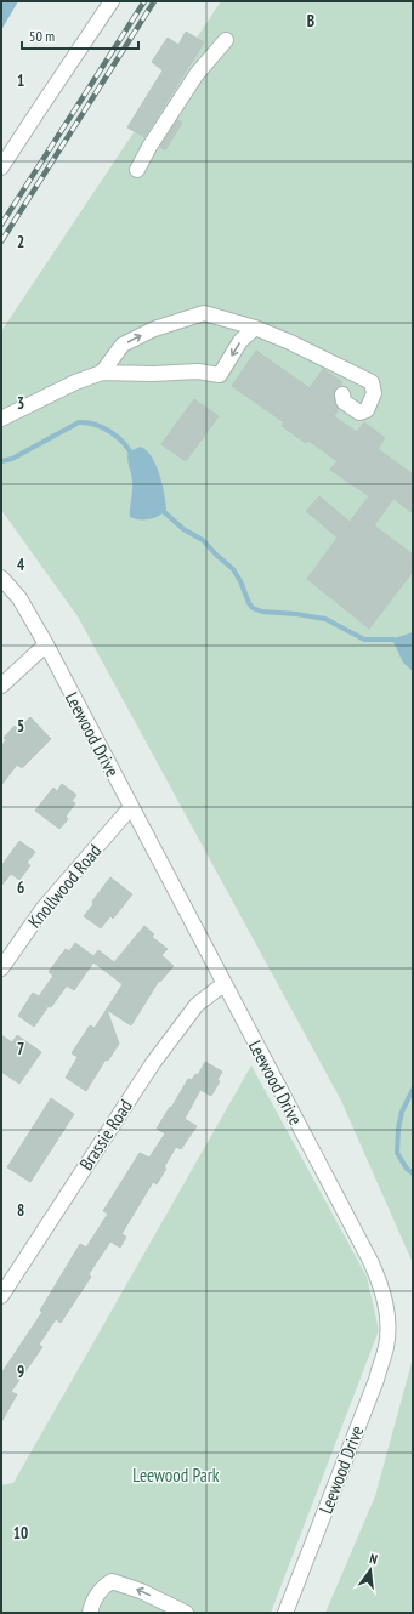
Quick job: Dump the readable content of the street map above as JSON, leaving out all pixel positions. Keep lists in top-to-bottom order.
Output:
{
  "streets": {
    "street": ["Leewood Drive", "Knollwood Road", "Brassie Road"]
  },
  "crossings": [
    ["Leewood Drive", "Knollwood Road"],
    ["Leewood Drive", "Brassie Road"]
  ],
  "parks": ["Leewood Park"],
  "scale_bar": "50 m",
  "north": "top",
  "grid": {
    "columns": ["B"],
    "rows": [
      "1",
      "2",
      "3",
      "4",
      "5",
      "6",
      "7",
      "8",
      "9",
      "10"
    ]
  }
}
